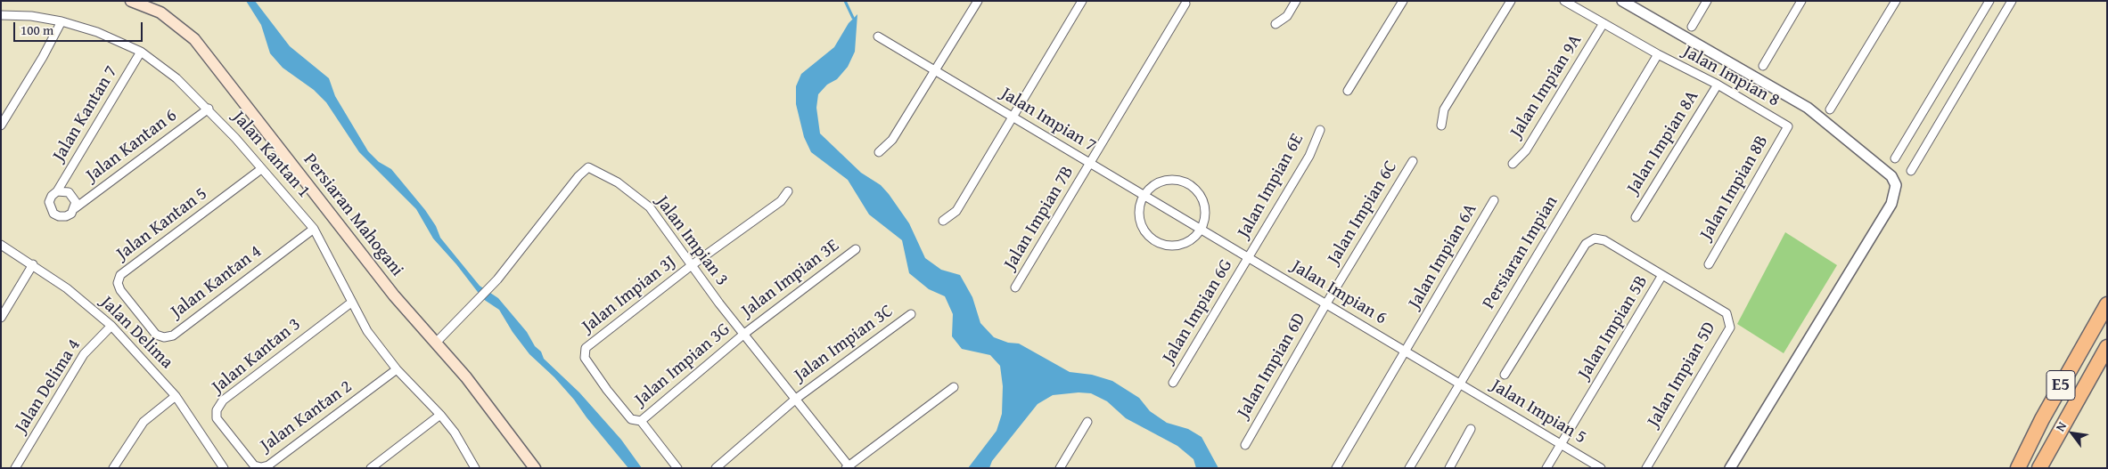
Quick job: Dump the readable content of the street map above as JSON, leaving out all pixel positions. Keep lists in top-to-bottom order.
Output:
{
  "streets": {
    "highway": ["E5"],
    "main road": ["Persiaran Mahogani"],
    "street": [
      "Jalan Impian 8",
      "Jalan Impian 9A",
      "Jalan Kantan 7",
      "Jalan Impian 7",
      "Jalan Impian 8A",
      "Jalan Kantan 6",
      "Jalan Kantan 1",
      "Jalan Impian 6E",
      "Jalan Impian 8B",
      "Jalan Impian 6C",
      "Jalan Impian 7B",
      "Jalan Kantan 5",
      "Jalan Impian 3",
      "Persiaran Impian",
      "Jalan Impian 6A",
      "Jalan Impian 3E",
      "Jalan Kantan 4",
      "Jalan Impian 6",
      "Jalan Impian 3J",
      "Jalan Impian 6G",
      "Jalan Impian 5B",
      "Jalan Delima",
      "Jalan Impian 3C",
      "Jalan Kantan 3",
      "Jalan Impian 3G",
      "Jalan Impian 6D",
      "Jalan Impian 5D",
      "Jalan Delima 4",
      "Jalan Impian 5",
      "Jalan Kantan 2"
    ]
  },
  "crossings": [
    ["Jalan Impian 8", "Jalan Impian 9A"],
    ["Jalan Impian 8", "Jalan Impian 8A"],
    ["Jalan Impian 8", "Jalan Impian 8B"],
    ["Jalan Impian 8", "Persiaran Impian"],
    ["Jalan Kantan 7", "Jalan Kantan 6"],
    ["Jalan Kantan 7", "Jalan Kantan 1"],
    ["Jalan Impian 7", "Jalan Impian 7B"],
    ["Jalan Impian 7", "Jalan Impian 6"],
    ["Jalan Kantan 6", "Jalan Kantan 1"],
    ["Jalan Kantan 1", "Jalan Kantan 5"],
    ["Jalan Kantan 1", "Jalan Kantan 4"],
    ["Jalan Kantan 1", "Jalan Kantan 3"],
    ["Jalan Kantan 1", "Jalan Kantan 2"],
    ["Jalan Impian 6E", "Jalan Impian 6"],
    ["Jalan Impian 6E", "Jalan Impian 6G"],
    ["Jalan Impian 6C", "Jalan Impian 6"],
    ["Jalan Impian 6C", "Jalan Impian 6D"],
    ["Persiaran Mahogani", "Jalan Impian 3"],
    ["Jalan Kantan 5", "Jalan Kantan 4"],
    ["Jalan Impian 3", "Jalan Impian 3E"],
    ["Jalan Impian 3", "Jalan Impian 3J"],
    ["Jalan Impian 3", "Jalan Impian 3C"],
    ["Jalan Impian 3", "Jalan Impian 3G"],
    ["Persiaran Impian", "Jalan Impian 6"],
    ["Persiaran Impian", "Jalan Impian 5"],
    ["Jalan Impian 6A", "Jalan Impian 6"],
    ["Jalan Impian 3E", "Jalan Impian 3G"],
    ["Jalan Impian 6", "Jalan Impian 6G"],
    ["Jalan Impian 6", "Jalan Impian 6D"],
    ["Jalan Impian 6", "Jalan Impian 5"],
    ["Jalan Impian 3J", "Jalan Impian 3G"],
    ["Jalan Impian 5B", "Jalan Impian 5D"],
    ["Jalan Impian 5B", "Jalan Impian 5"],
    ["Jalan Delima", "Jalan Delima 4"],
    ["Jalan Kantan 3", "Jalan Kantan 2"]
  ],
  "scale_bar": "100 m",
  "north": "top left"
}
